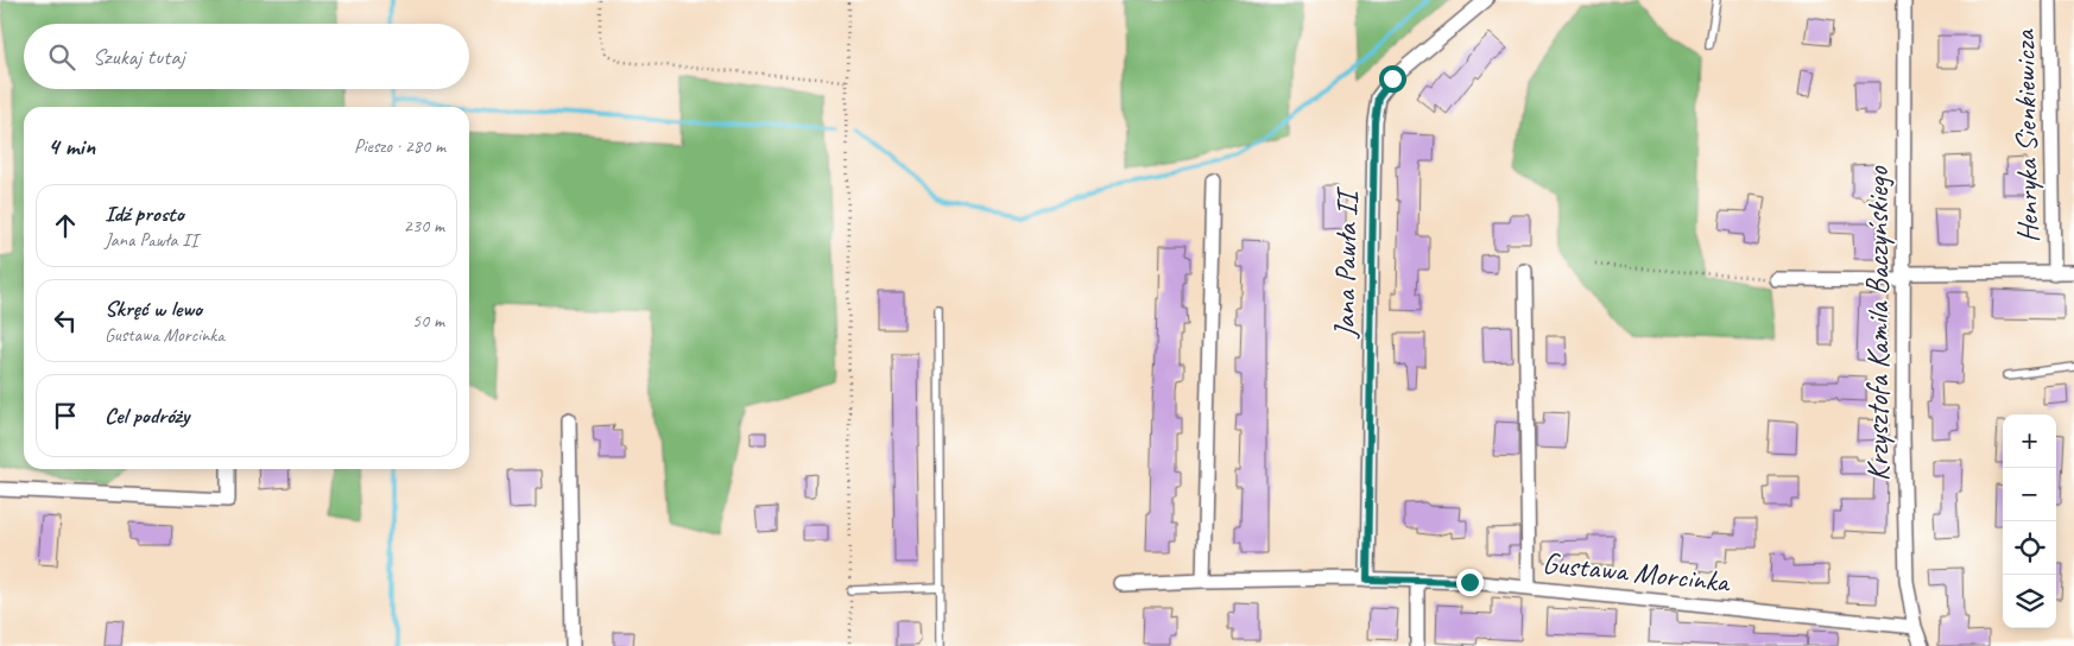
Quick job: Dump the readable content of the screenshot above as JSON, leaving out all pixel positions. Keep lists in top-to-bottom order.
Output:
{
  "streets": {
    "street": [
      "Henryka Sienkiewicza",
      "Jana Pawła II",
      "Krzysztofa Kamila Baczyńskiego",
      "Gustawa Morcinka"
    ]
  },
  "crossings": [
    ["Jana Pawła II", "Gustawa Morcinka"],
    ["Krzysztofa Kamila Baczyńskiego", "Gustawa Morcinka"]
  ],
  "page": {
    "search": "Szukaj tutaj",
    "heading": ["4 min", "Pieszo · 280 m"],
    "list": [
      ["Idź prosto", "Jana Pawła II", "230 m"],
      ["Skręć w lewo", "Gustawa Morcinka", "50 m"],
      "Cel podróży"
    ],
    "map_buttons": ["+", "−"]
  }
}
